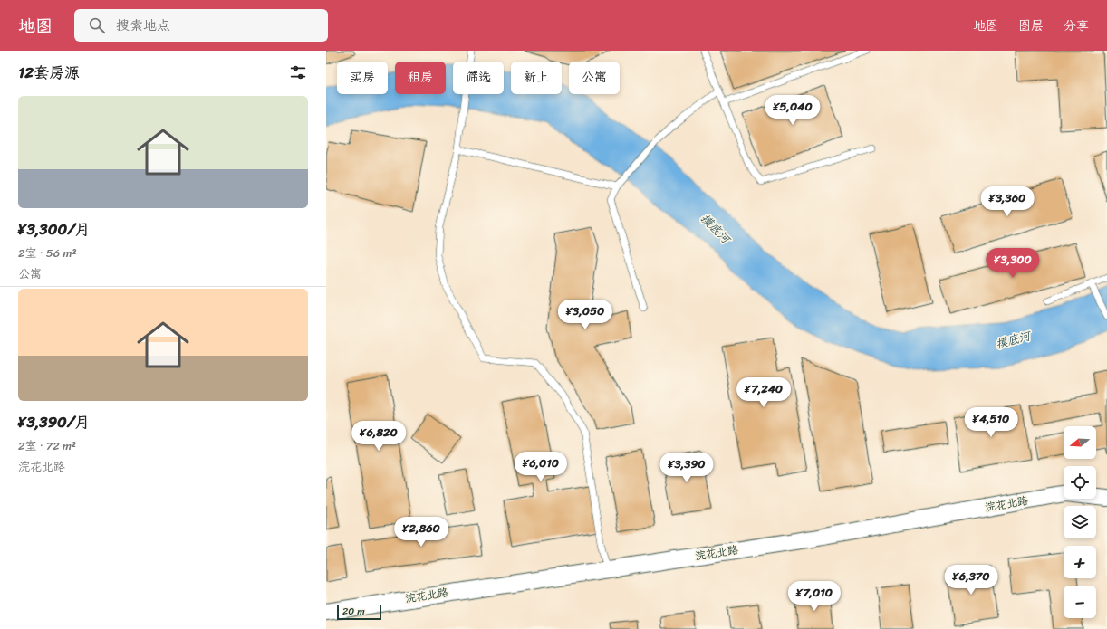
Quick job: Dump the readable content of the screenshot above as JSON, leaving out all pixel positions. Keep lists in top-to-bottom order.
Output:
{
  "streets": {
    "street": ["浣花北路"]
  },
  "water": ["摸底河"],
  "scale_bar": "20 m",
  "north": "left",
  "page": {
    "header": "地图",
    "search": "搜索地点",
    "nav": ["地图", "图层", "分享"],
    "heading": "12套房源",
    "chip": [
      "买房",
      "租房",
      "筛选",
      "新上",
      "公寓"
    ],
    "list": [
      {
        "name": "¥3,300/月",
        "note": "2室 · 56 m² · 公寓"
      },
      {
        "name": "¥3,390/月",
        "note": "2室 · 72 m² · 浣花北路"
      }
    ],
    "price": [
      "¥5,040",
      "¥3,360",
      "¥3,300",
      "¥3,050",
      "¥7,240",
      "¥4,510",
      "¥6,820",
      "¥6,010",
      "¥3,390",
      "¥2,860",
      "¥6,370",
      "¥7,010"
    ],
    "map_buttons": ["+", "−"],
    "scale": "20 m"
  }
}
